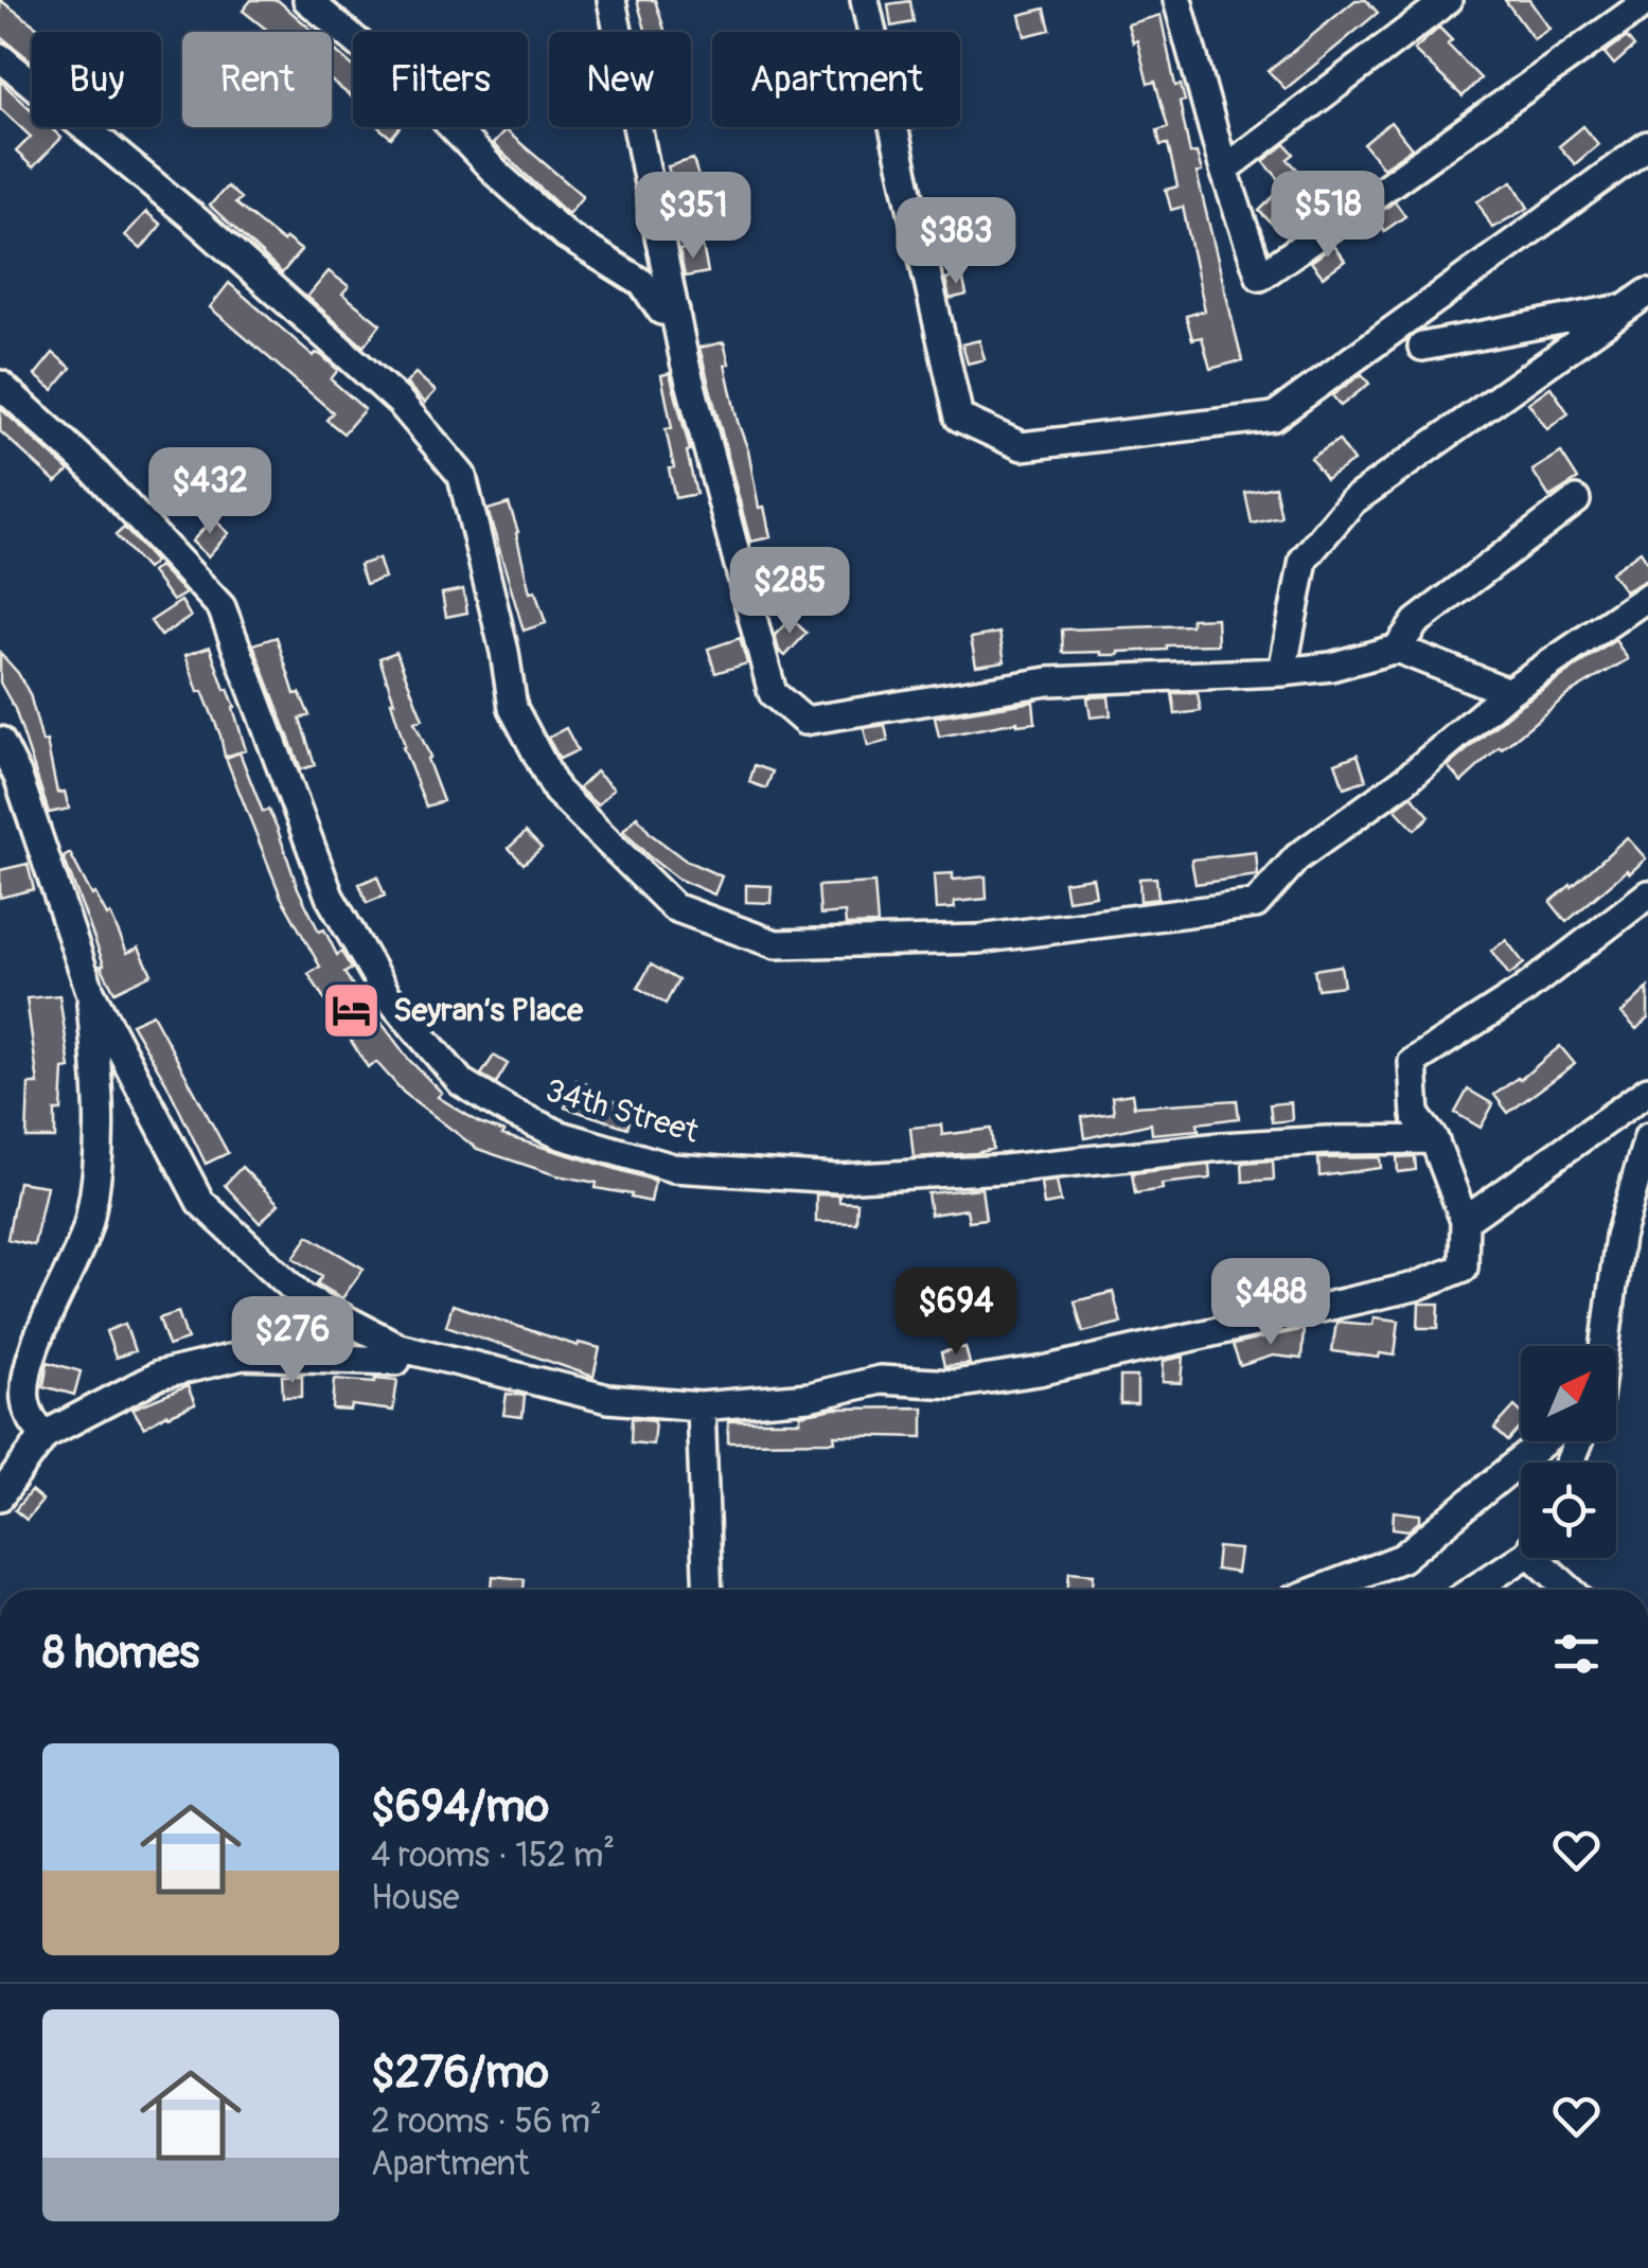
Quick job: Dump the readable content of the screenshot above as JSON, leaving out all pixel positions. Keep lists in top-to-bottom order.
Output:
{
  "streets": {
    "street": ["34th Street"]
  },
  "places": {
    "hotel": ["Seyran’s Place"]
  },
  "north": "top right",
  "page": {
    "chip": [
      "Buy",
      "Rent",
      "Filters",
      "New",
      "Apartment"
    ],
    "price": [
      "$518",
      "$351",
      "$383",
      "$432",
      "$285",
      "$488",
      "$694",
      "$276"
    ],
    "heading": "8 homes",
    "list": [
      {
        "name": "$694/mo",
        "note": "4 rooms · 152 m² · House"
      },
      {
        "name": "$276/mo",
        "note": "2 rooms · 56 m² · Apartment"
      }
    ]
  }
}
